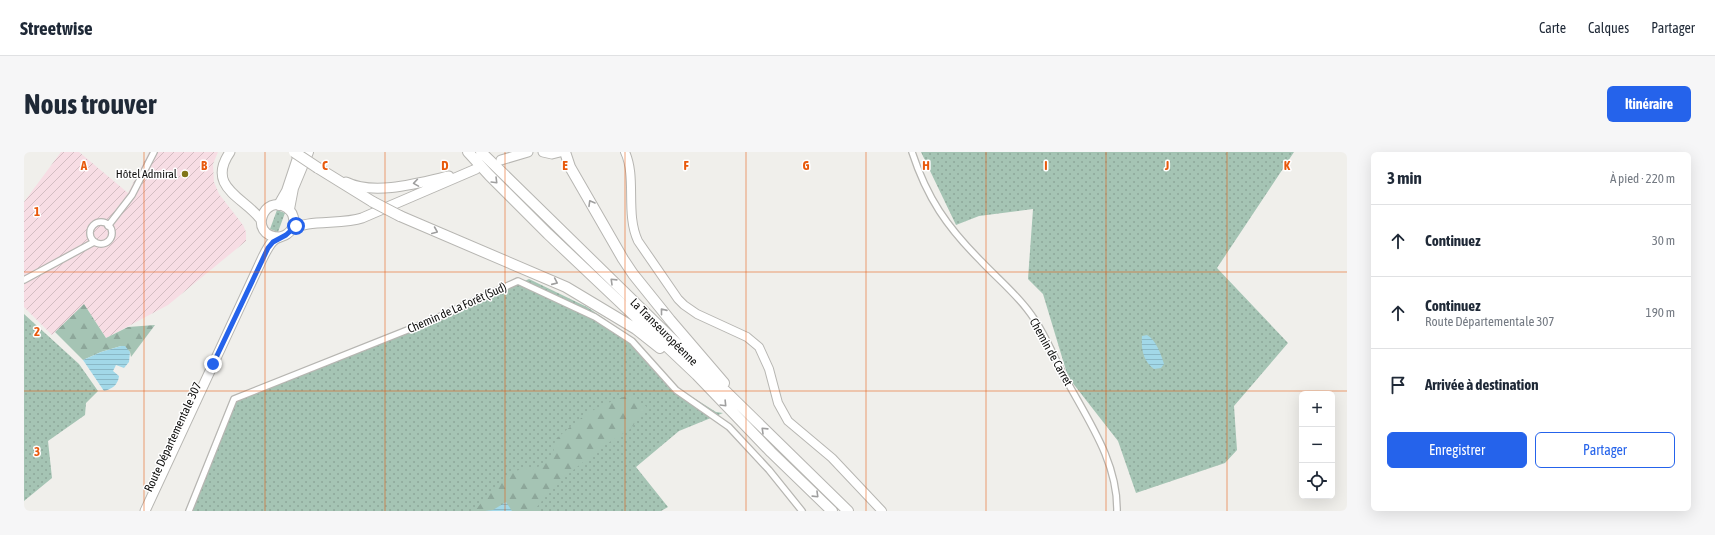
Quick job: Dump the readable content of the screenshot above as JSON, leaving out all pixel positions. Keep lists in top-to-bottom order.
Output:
{
  "streets": {
    "highway": ["La Transeuropéenne"],
    "main road": ["Route Départementale 307"],
    "street": ["Chemin de La Forêt (Sud)", "Chemin de Carret"]
  },
  "places": ["Hôtel Admiral"],
  "page": {
    "header": "Streetwise",
    "nav": ["Carte", "Calques", "Partager"],
    "buttons": [
      "Itinéraire",
      ["Enregistrer", "Partager"]
    ],
    "title": "Nous trouver",
    "heading": ["3 min", "À pied · 220 m"],
    "list": [
      ["Continuez", "30 m"],
      ["Continuez", "Route Départementale 307", "190 m"],
      "Arrivée à destination"
    ],
    "map_buttons": ["+", "−"]
  },
  "grid": {
    "columns": [
      "A",
      "B",
      "C",
      "D",
      "E",
      "F",
      "G",
      "H",
      "I",
      "J",
      "K"
    ],
    "rows": ["1", "2", "3"]
  }
}
